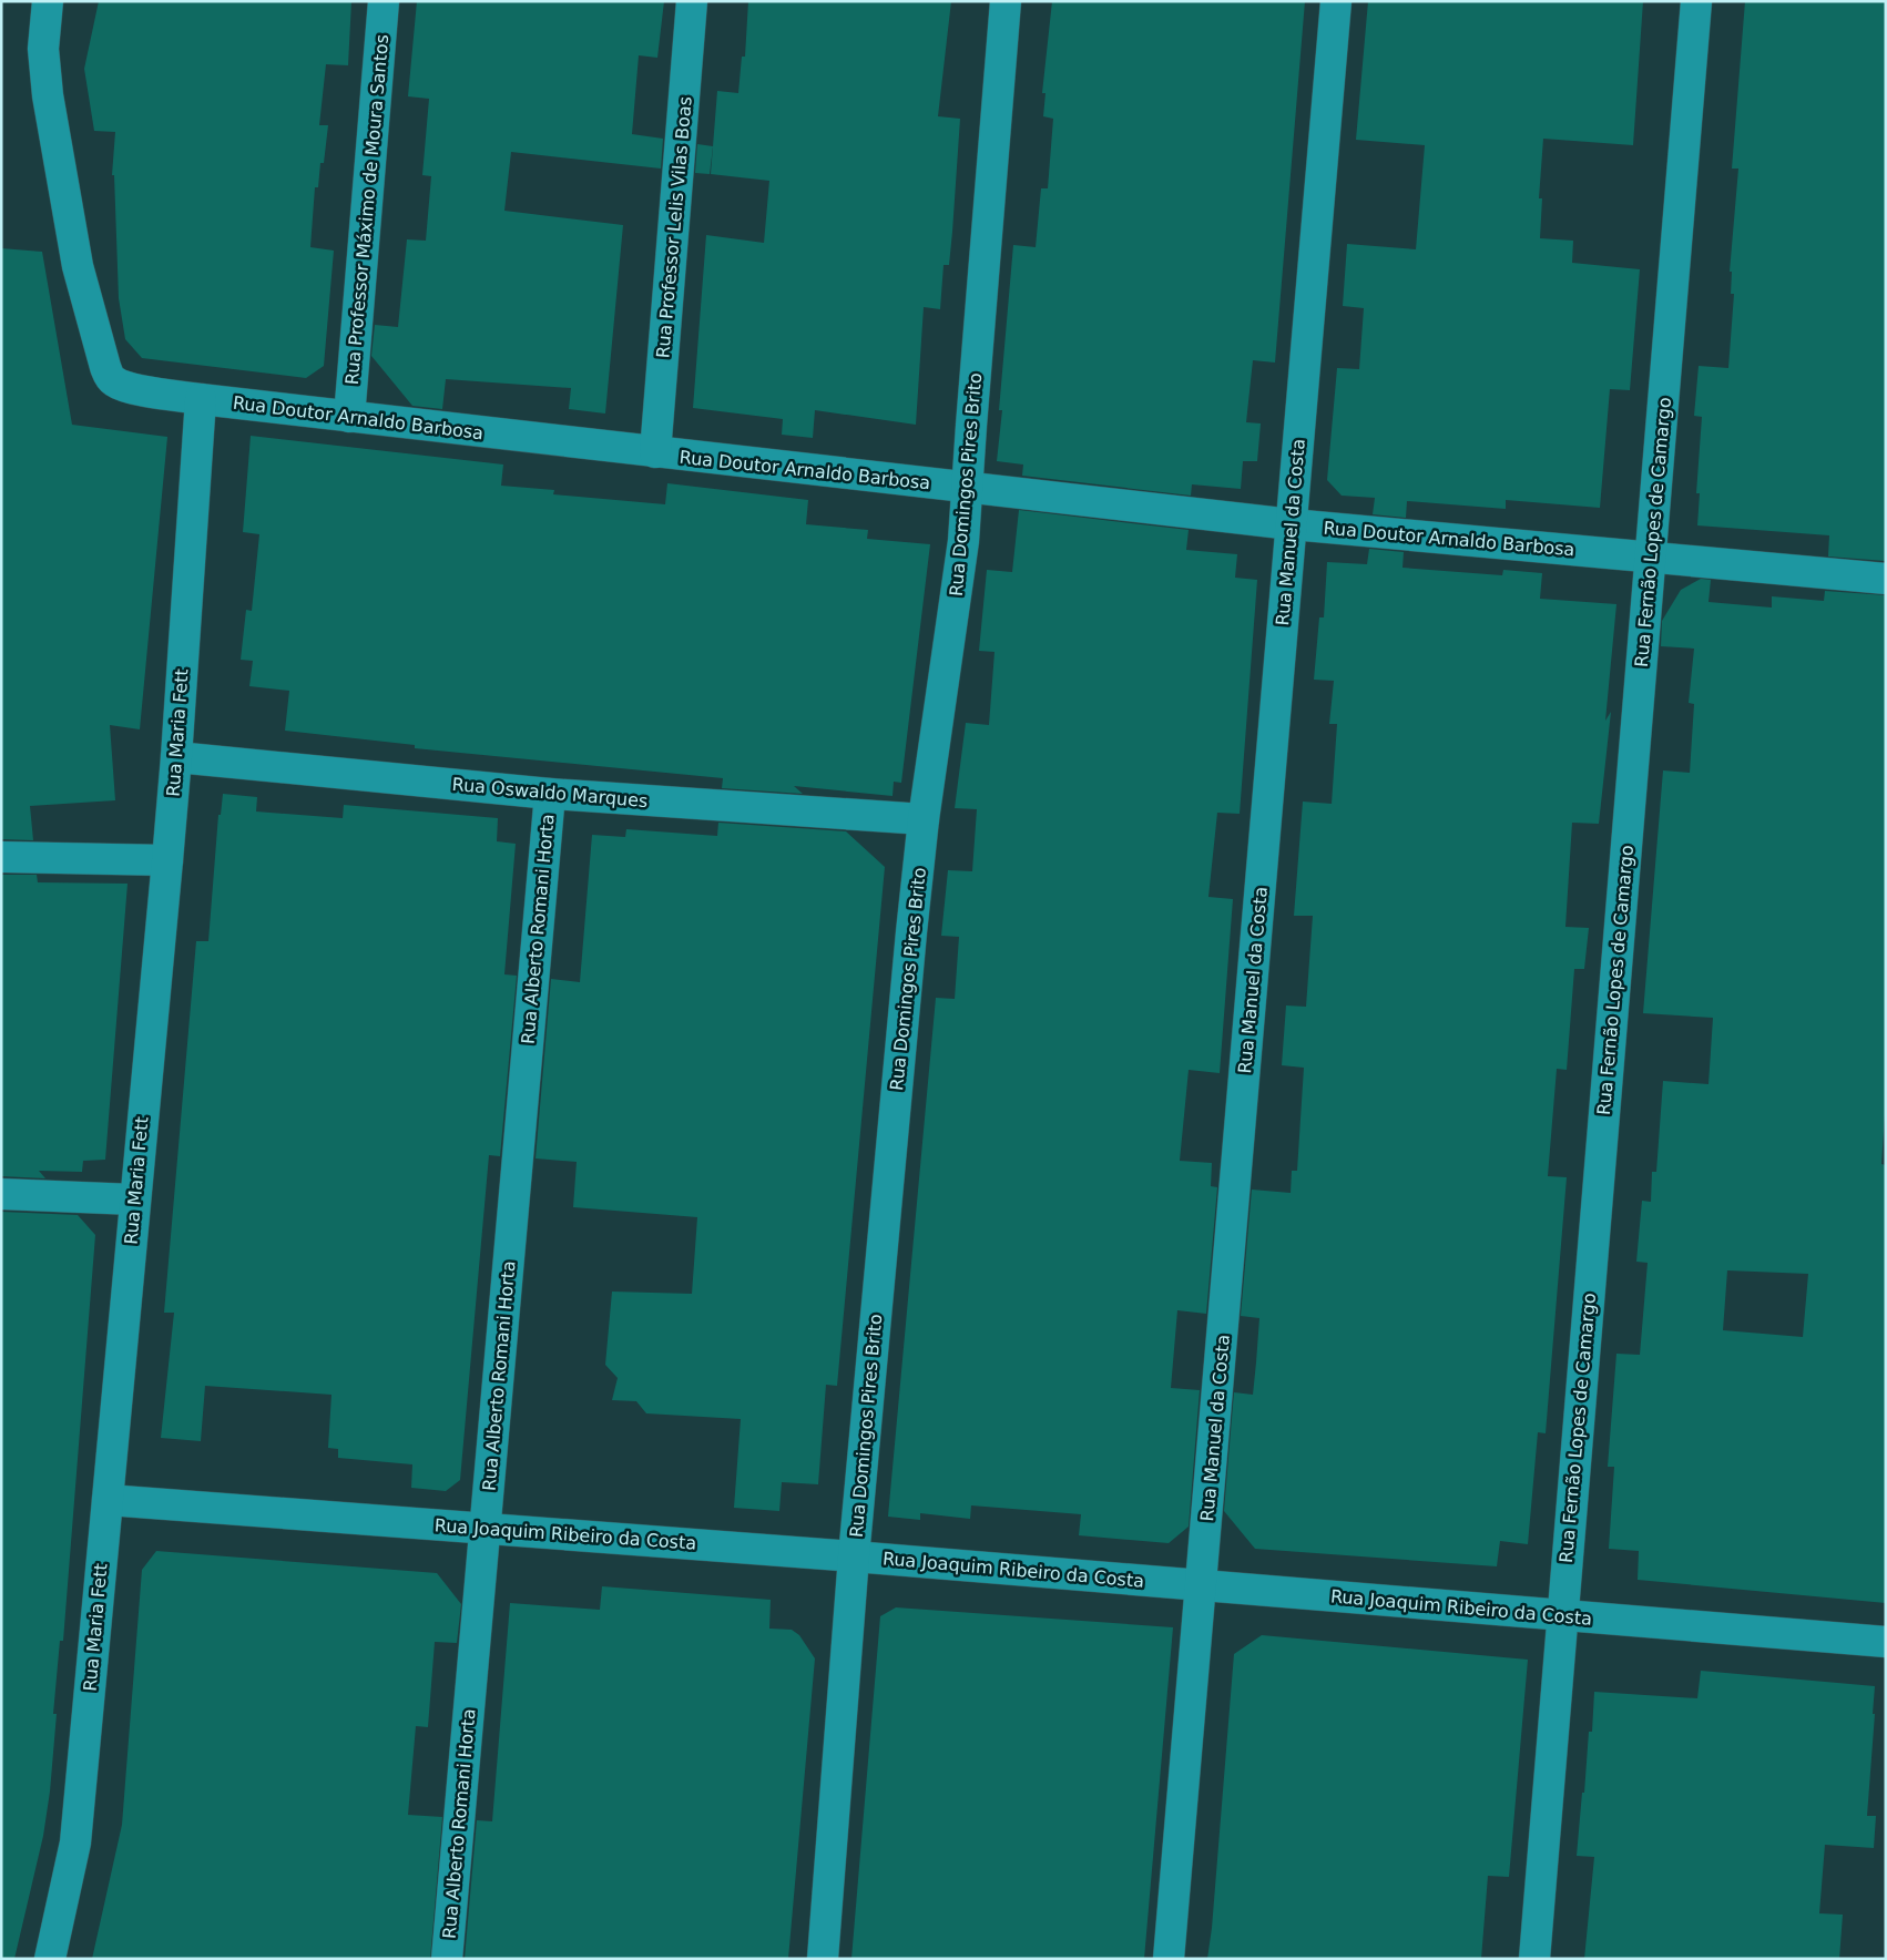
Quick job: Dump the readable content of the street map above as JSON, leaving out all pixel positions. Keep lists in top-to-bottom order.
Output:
{
  "streets": {
    "street": [
      "Rua Professor Máximo de Moura Santos",
      "Rua Professor Lelis Vilas Boas",
      "Rua Doutor Arnaldo Barbosa",
      "Rua Domingos Pires Brito",
      "Rua Manuel da Costa",
      "Rua Fernão Lopes de Camargo",
      "Rua Maria Fett",
      "Rua Oswaldo Marques",
      "Rua Alberto Romani Horta",
      "Rua Joaquim Ribeiro da Costa"
    ]
  },
  "crossings": [
    ["Rua Professor Máximo de Moura Santos", "Rua Doutor Arnaldo Barbosa"],
    ["Rua Professor Lelis Vilas Boas", "Rua Doutor Arnaldo Barbosa"],
    ["Rua Doutor Arnaldo Barbosa", "Rua Domingos Pires Brito"],
    ["Rua Doutor Arnaldo Barbosa", "Rua Manuel da Costa"],
    ["Rua Doutor Arnaldo Barbosa", "Rua Fernão Lopes de Camargo"],
    ["Rua Doutor Arnaldo Barbosa", "Rua Maria Fett"],
    ["Rua Domingos Pires Brito", "Rua Oswaldo Marques"],
    ["Rua Domingos Pires Brito", "Rua Joaquim Ribeiro da Costa"],
    ["Rua Manuel da Costa", "Rua Joaquim Ribeiro da Costa"],
    ["Rua Fernão Lopes de Camargo", "Rua Joaquim Ribeiro da Costa"],
    ["Rua Maria Fett", "Rua Oswaldo Marques"],
    ["Rua Maria Fett", "Rua Joaquim Ribeiro da Costa"],
    ["Rua Oswaldo Marques", "Rua Alberto Romani Horta"],
    ["Rua Alberto Romani Horta", "Rua Joaquim Ribeiro da Costa"]
  ]
}
